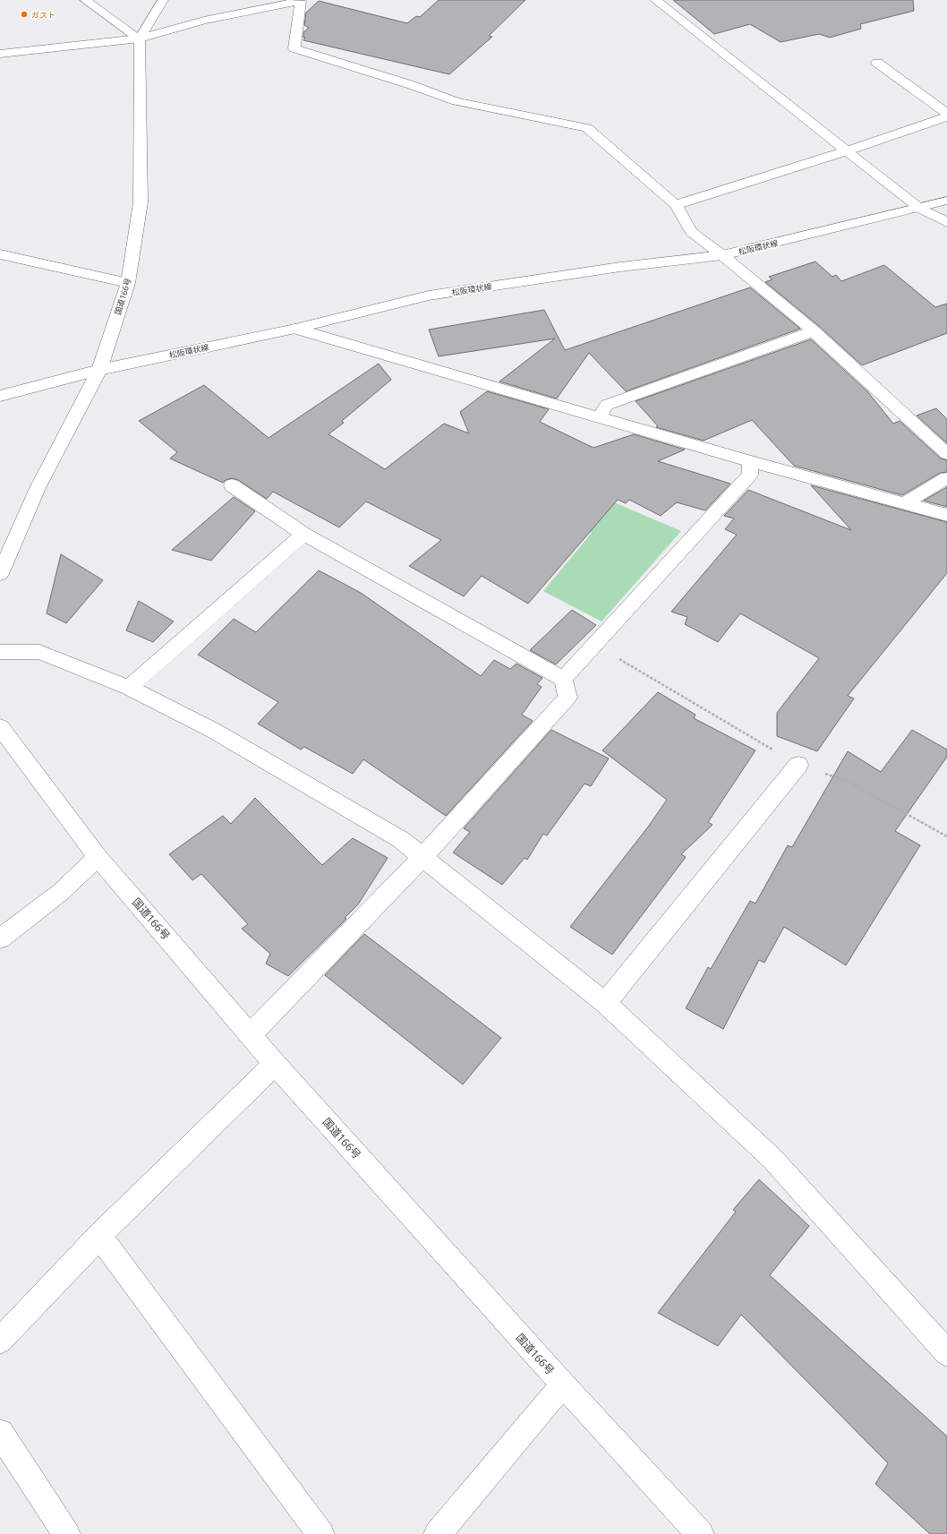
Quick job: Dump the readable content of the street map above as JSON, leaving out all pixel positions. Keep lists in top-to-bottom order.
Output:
{
  "streets": {
    "main road": ["松阪環状線", "国道166号"]
  },
  "crossings": [
    ["松阪環状線", "国道166号"]
  ],
  "places": ["ガスト"]
}
